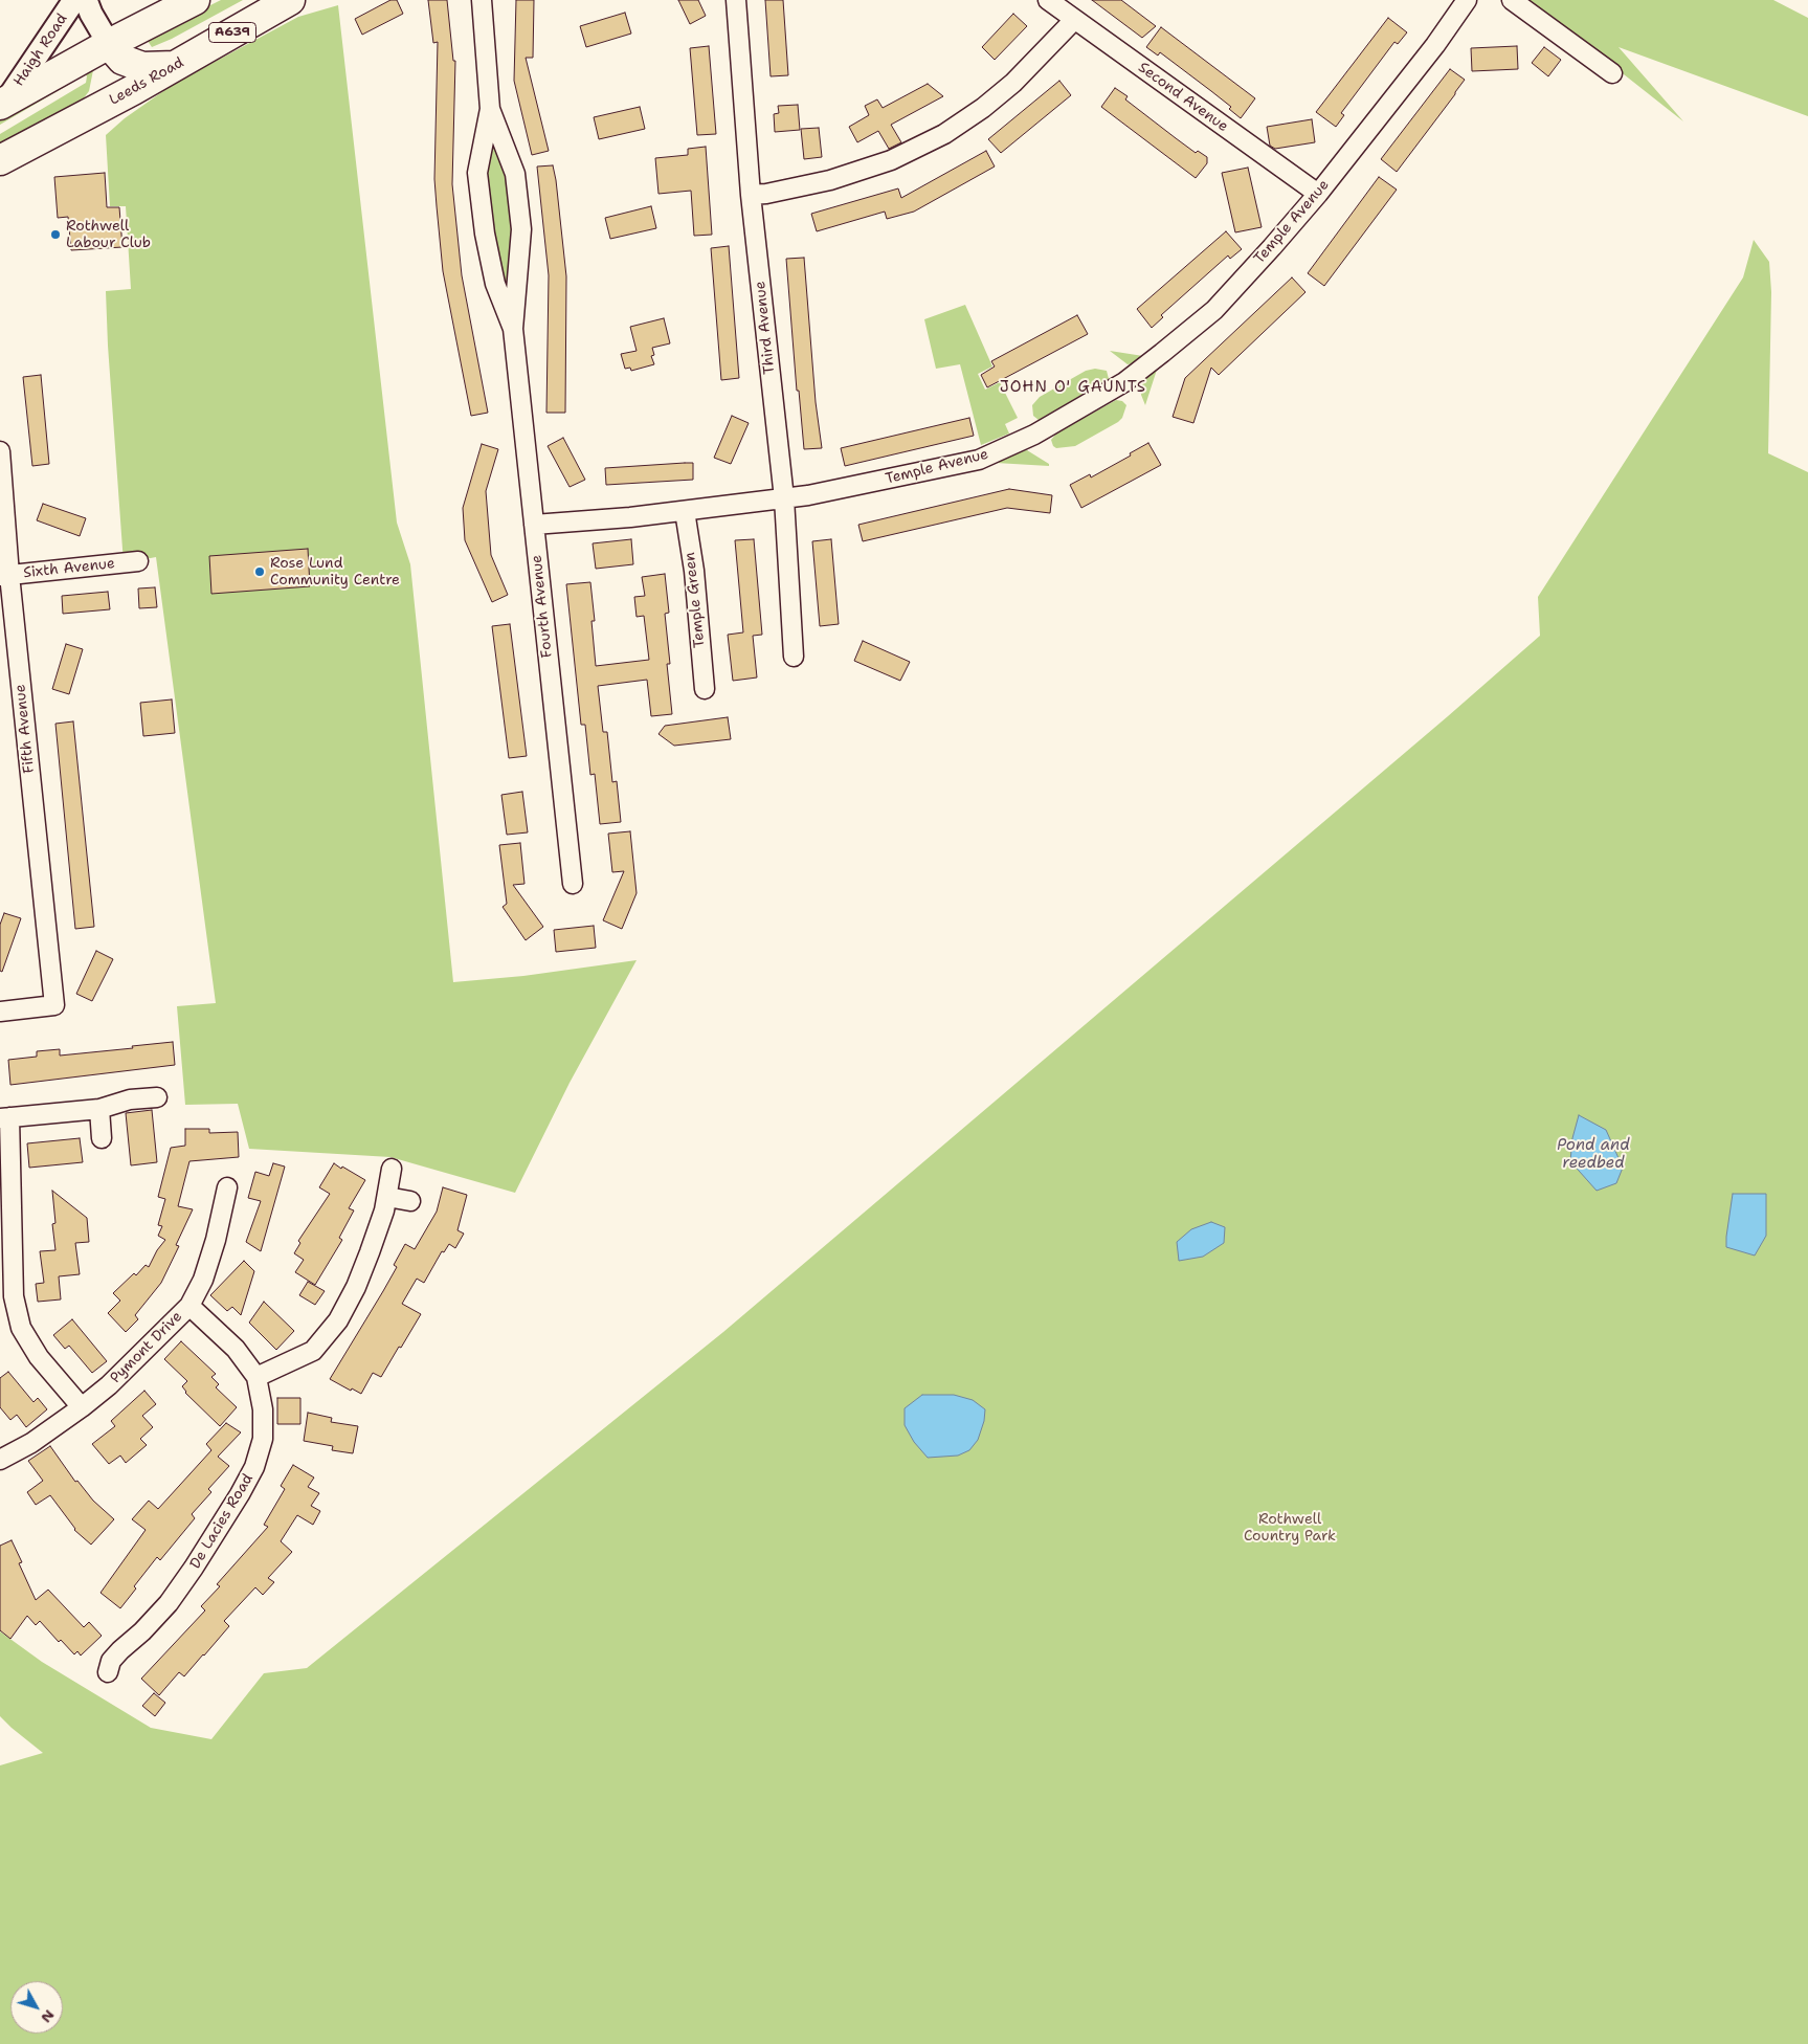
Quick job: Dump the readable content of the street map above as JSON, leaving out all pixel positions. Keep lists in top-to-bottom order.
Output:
{
  "streets": {
    "main road": ["A639", "Leeds Road"],
    "street": [
      "Haigh Road",
      "Second Avenue",
      "Temple Avenue",
      "Third Avenue",
      "Sixth Avenue",
      "Temple Green",
      "Fourth Avenue",
      "Fifth Avenue",
      "Pymont Drive",
      "De Lacies Road"
    ]
  },
  "crossings": [
    ["Second Avenue", "Temple Avenue"],
    ["Temple Avenue", "Third Avenue"],
    ["Temple Avenue", "Temple Green"],
    ["Temple Avenue", "Fourth Avenue"],
    ["Sixth Avenue", "Fifth Avenue"],
    ["Pymont Drive", "De Lacies Road"]
  ],
  "districts": ["JOHN O' GAUNTS"],
  "water": ["Pond and reedbed"],
  "parks": ["Rothwell Country Park"],
  "places": ["Rothwell Labour Club", "Rose Lund Community Centre"],
  "north": "bottom right"
}
